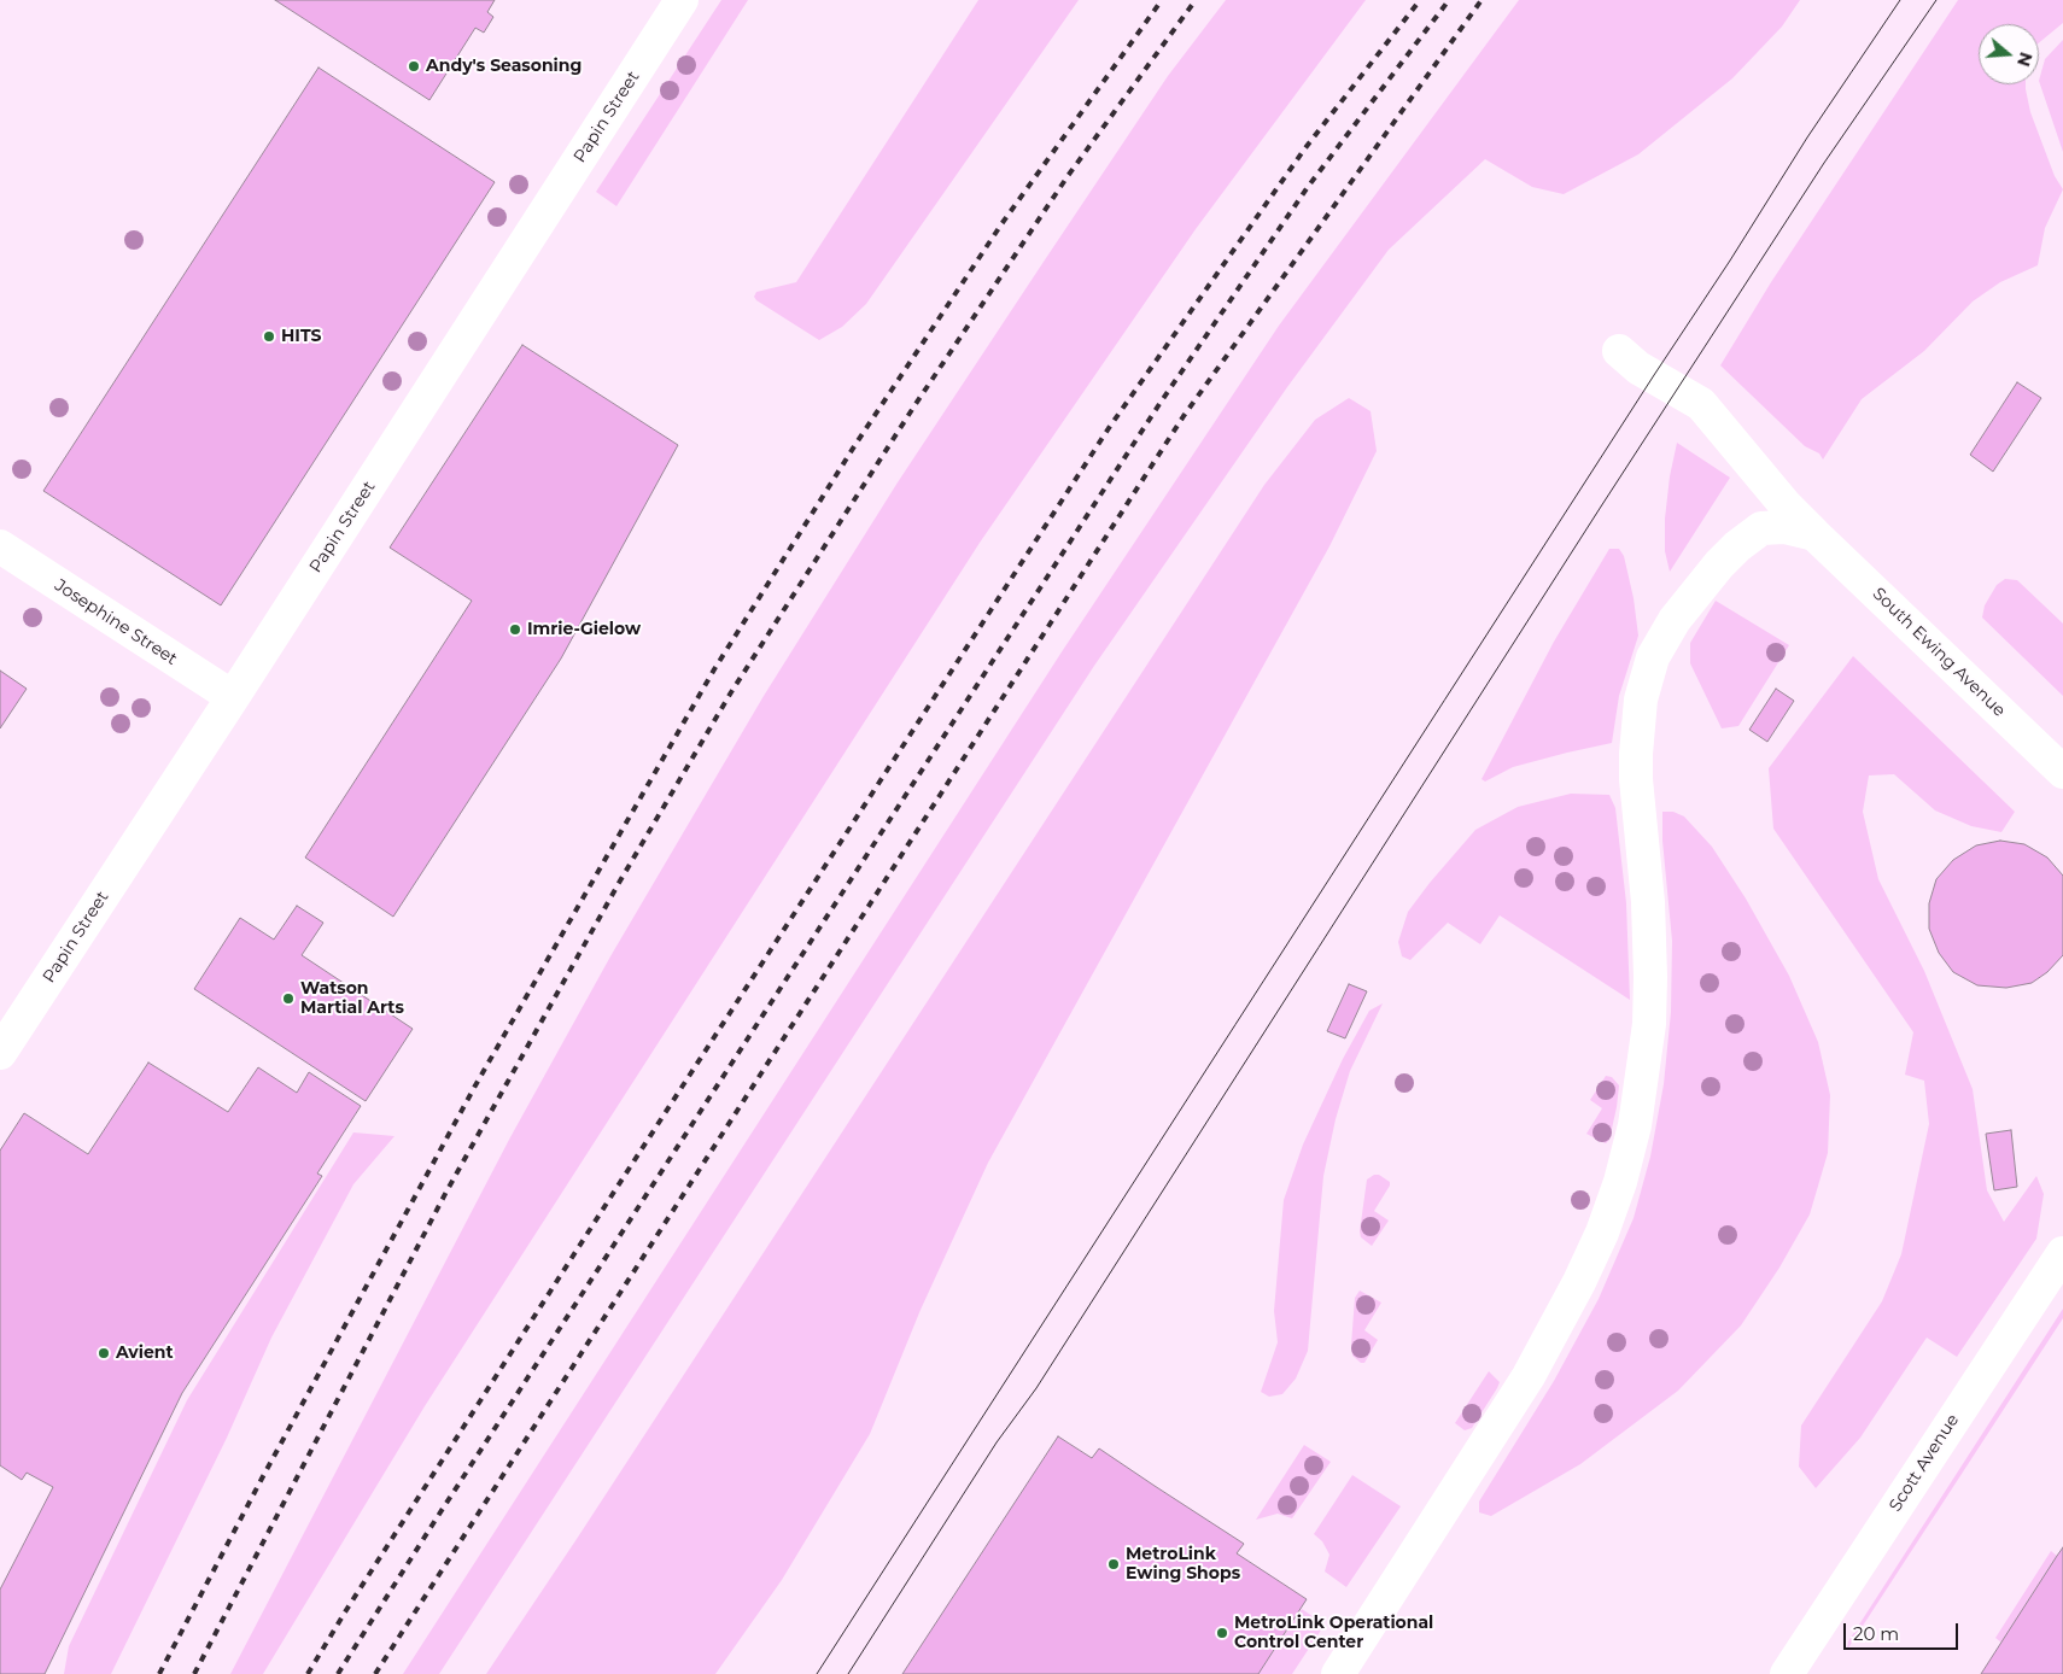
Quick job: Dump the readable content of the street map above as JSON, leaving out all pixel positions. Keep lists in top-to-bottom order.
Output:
{
  "streets": {
    "street": [
      "Papin Street",
      "Josephine Street",
      "South Ewing Avenue",
      "Scott Avenue"
    ]
  },
  "crossings": [
    ["Papin Street", "Josephine Street"]
  ],
  "places": [
    "Andy's Seasoning",
    "HITS",
    "Imrie-Gielow",
    "Watson Martial Arts",
    "Avient",
    "MetroLink Ewing Shops",
    "MetroLink Operational Control Center"
  ],
  "scale_bar": "20 m",
  "north": "right"
}
